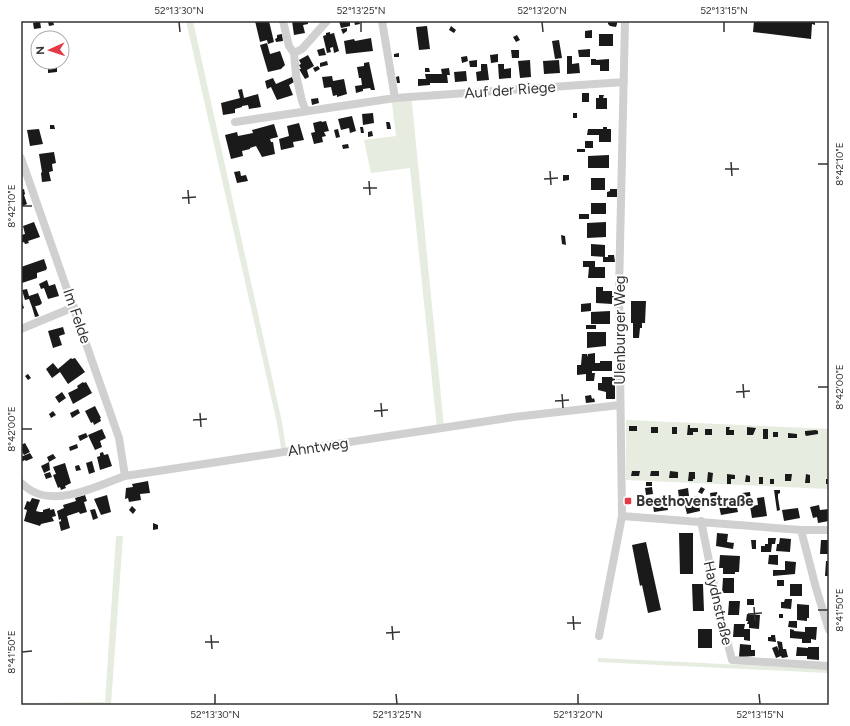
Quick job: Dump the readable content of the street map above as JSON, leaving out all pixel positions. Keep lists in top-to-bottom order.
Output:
{
  "streets": {
    "street": [
      "Auf der Riege",
      "Im Felde",
      "Ulenburger Weg",
      "Ahntweg",
      "Haydnstraße"
    ]
  },
  "crossings": [
    ["Auf der Riege", "Ulenburger Weg"],
    ["Im Felde", "Ahntweg"],
    ["Ulenburger Weg", "Ahntweg"]
  ],
  "places": {
    "transit": ["Beethovenstraße"]
  },
  "north": "left",
  "coordinates": [
    "52°13'30\"N",
    "52°13'25\"N",
    "52°13'20\"N",
    "52°13'15\"N",
    "8°42'10\"E",
    "8°42'00\"E",
    "8°41'50\"E"
  ]
}
